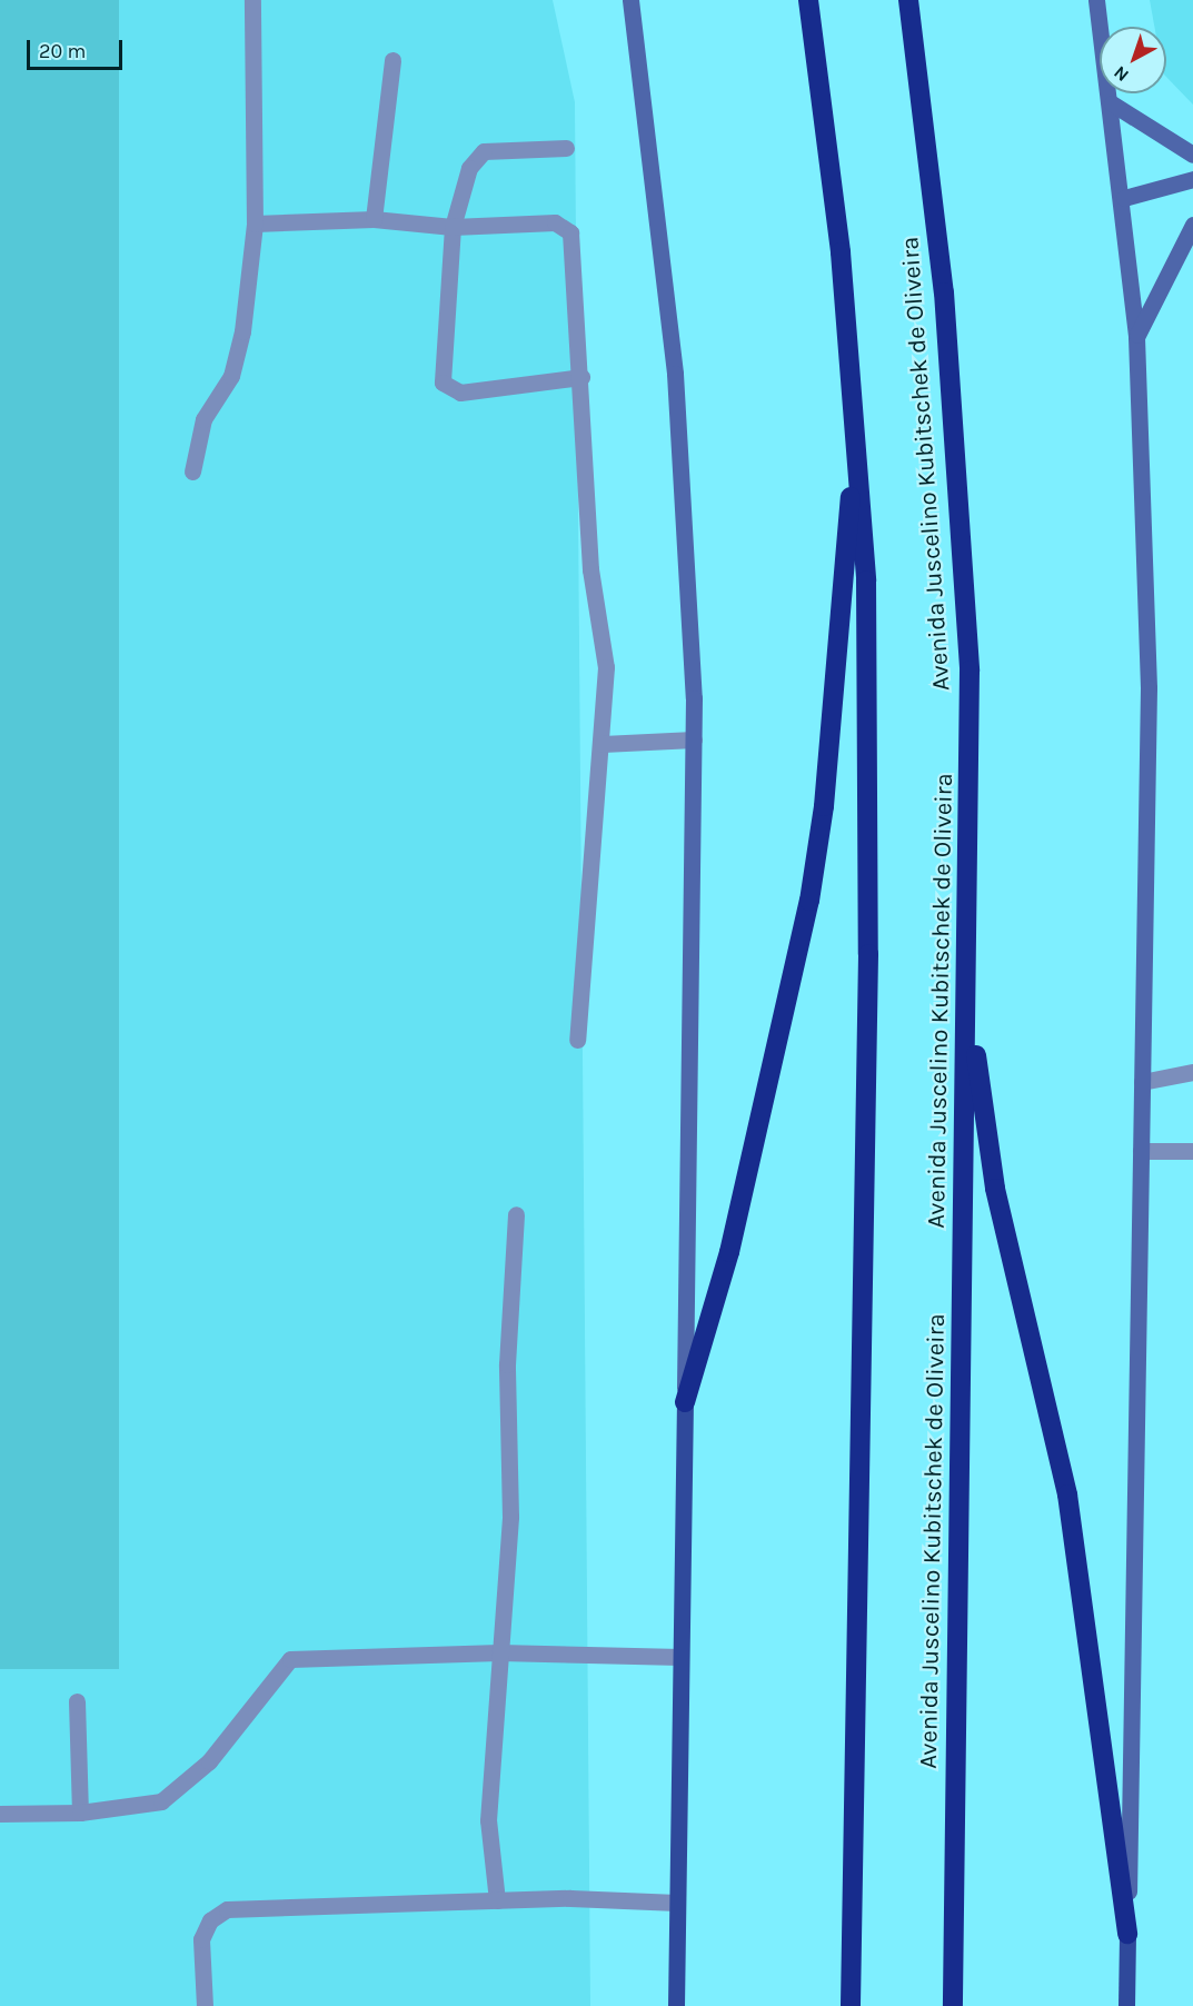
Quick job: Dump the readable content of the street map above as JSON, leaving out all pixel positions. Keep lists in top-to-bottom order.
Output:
{
  "streets": {
    "highway": ["Avenida Juscelino Kubitschek de Oliveira"]
  },
  "scale_bar": "20 m",
  "north": "bottom left"
}
